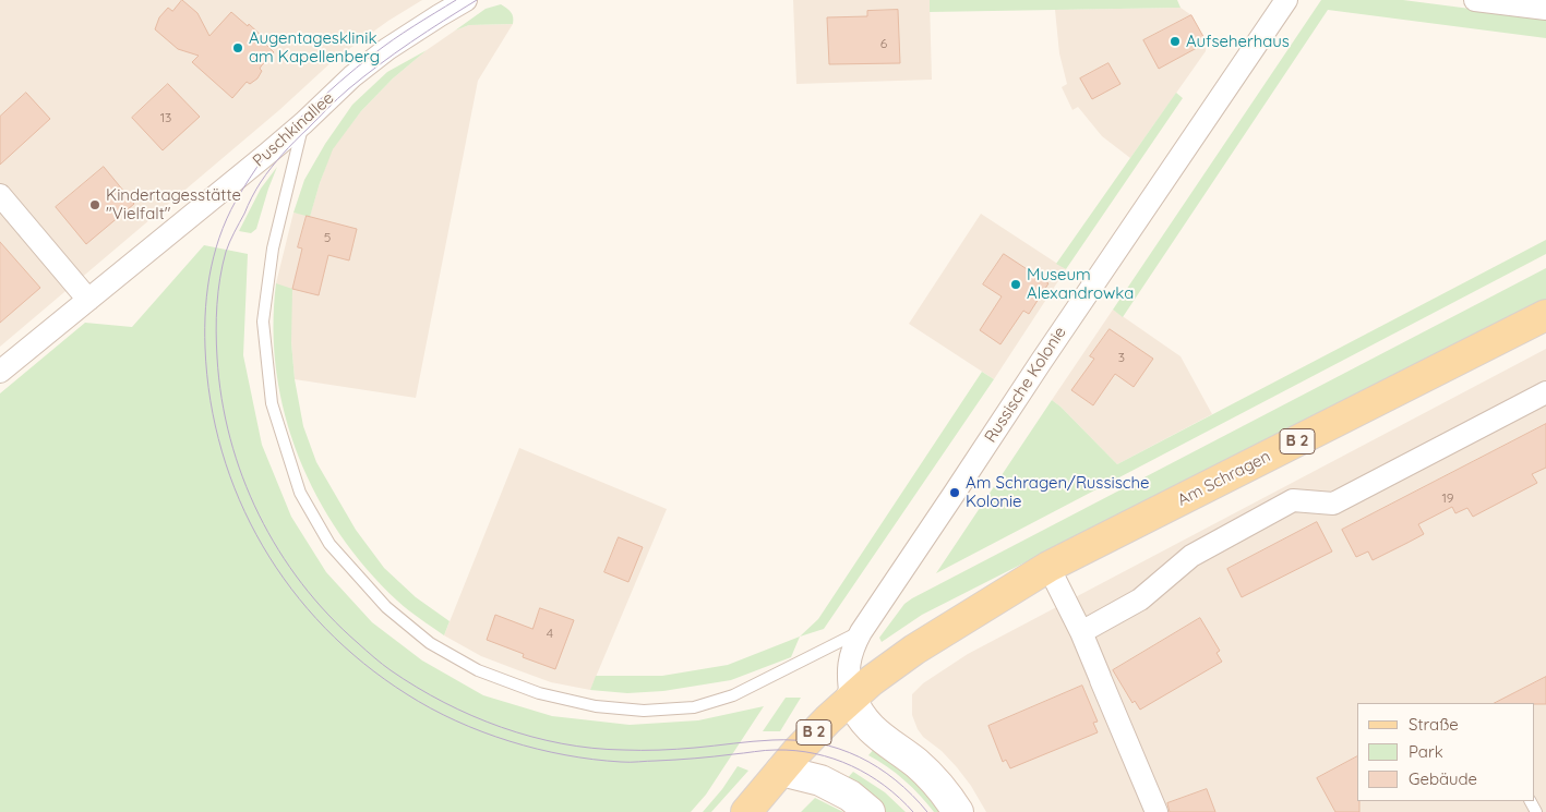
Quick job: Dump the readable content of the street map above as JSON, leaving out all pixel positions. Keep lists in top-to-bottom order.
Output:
{
  "streets": {
    "main road": ["B 2", "Am Schragen"],
    "street": ["Puschkinallee", "Russische Kolonie"]
  },
  "crossings": [
    ["Russische Kolonie", "B 2"],
    ["Russische Kolonie", "Am Schragen"],
    ["B 2", "Am Schragen"]
  ],
  "places": [
    "Aufseherhaus",
    "Augentagesklinik am Kapellenberg",
    "Kindertagesstätte \"Vielfalt\"",
    "Museum Alexandrowka",
    "Am Schragen/Russische Kolonie"
  ],
  "house_numbers": [
    "6",
    "13",
    "5",
    "3",
    "19",
    "4"
  ],
  "legend": ["Straße", "Park", "Gebäude"]
}
